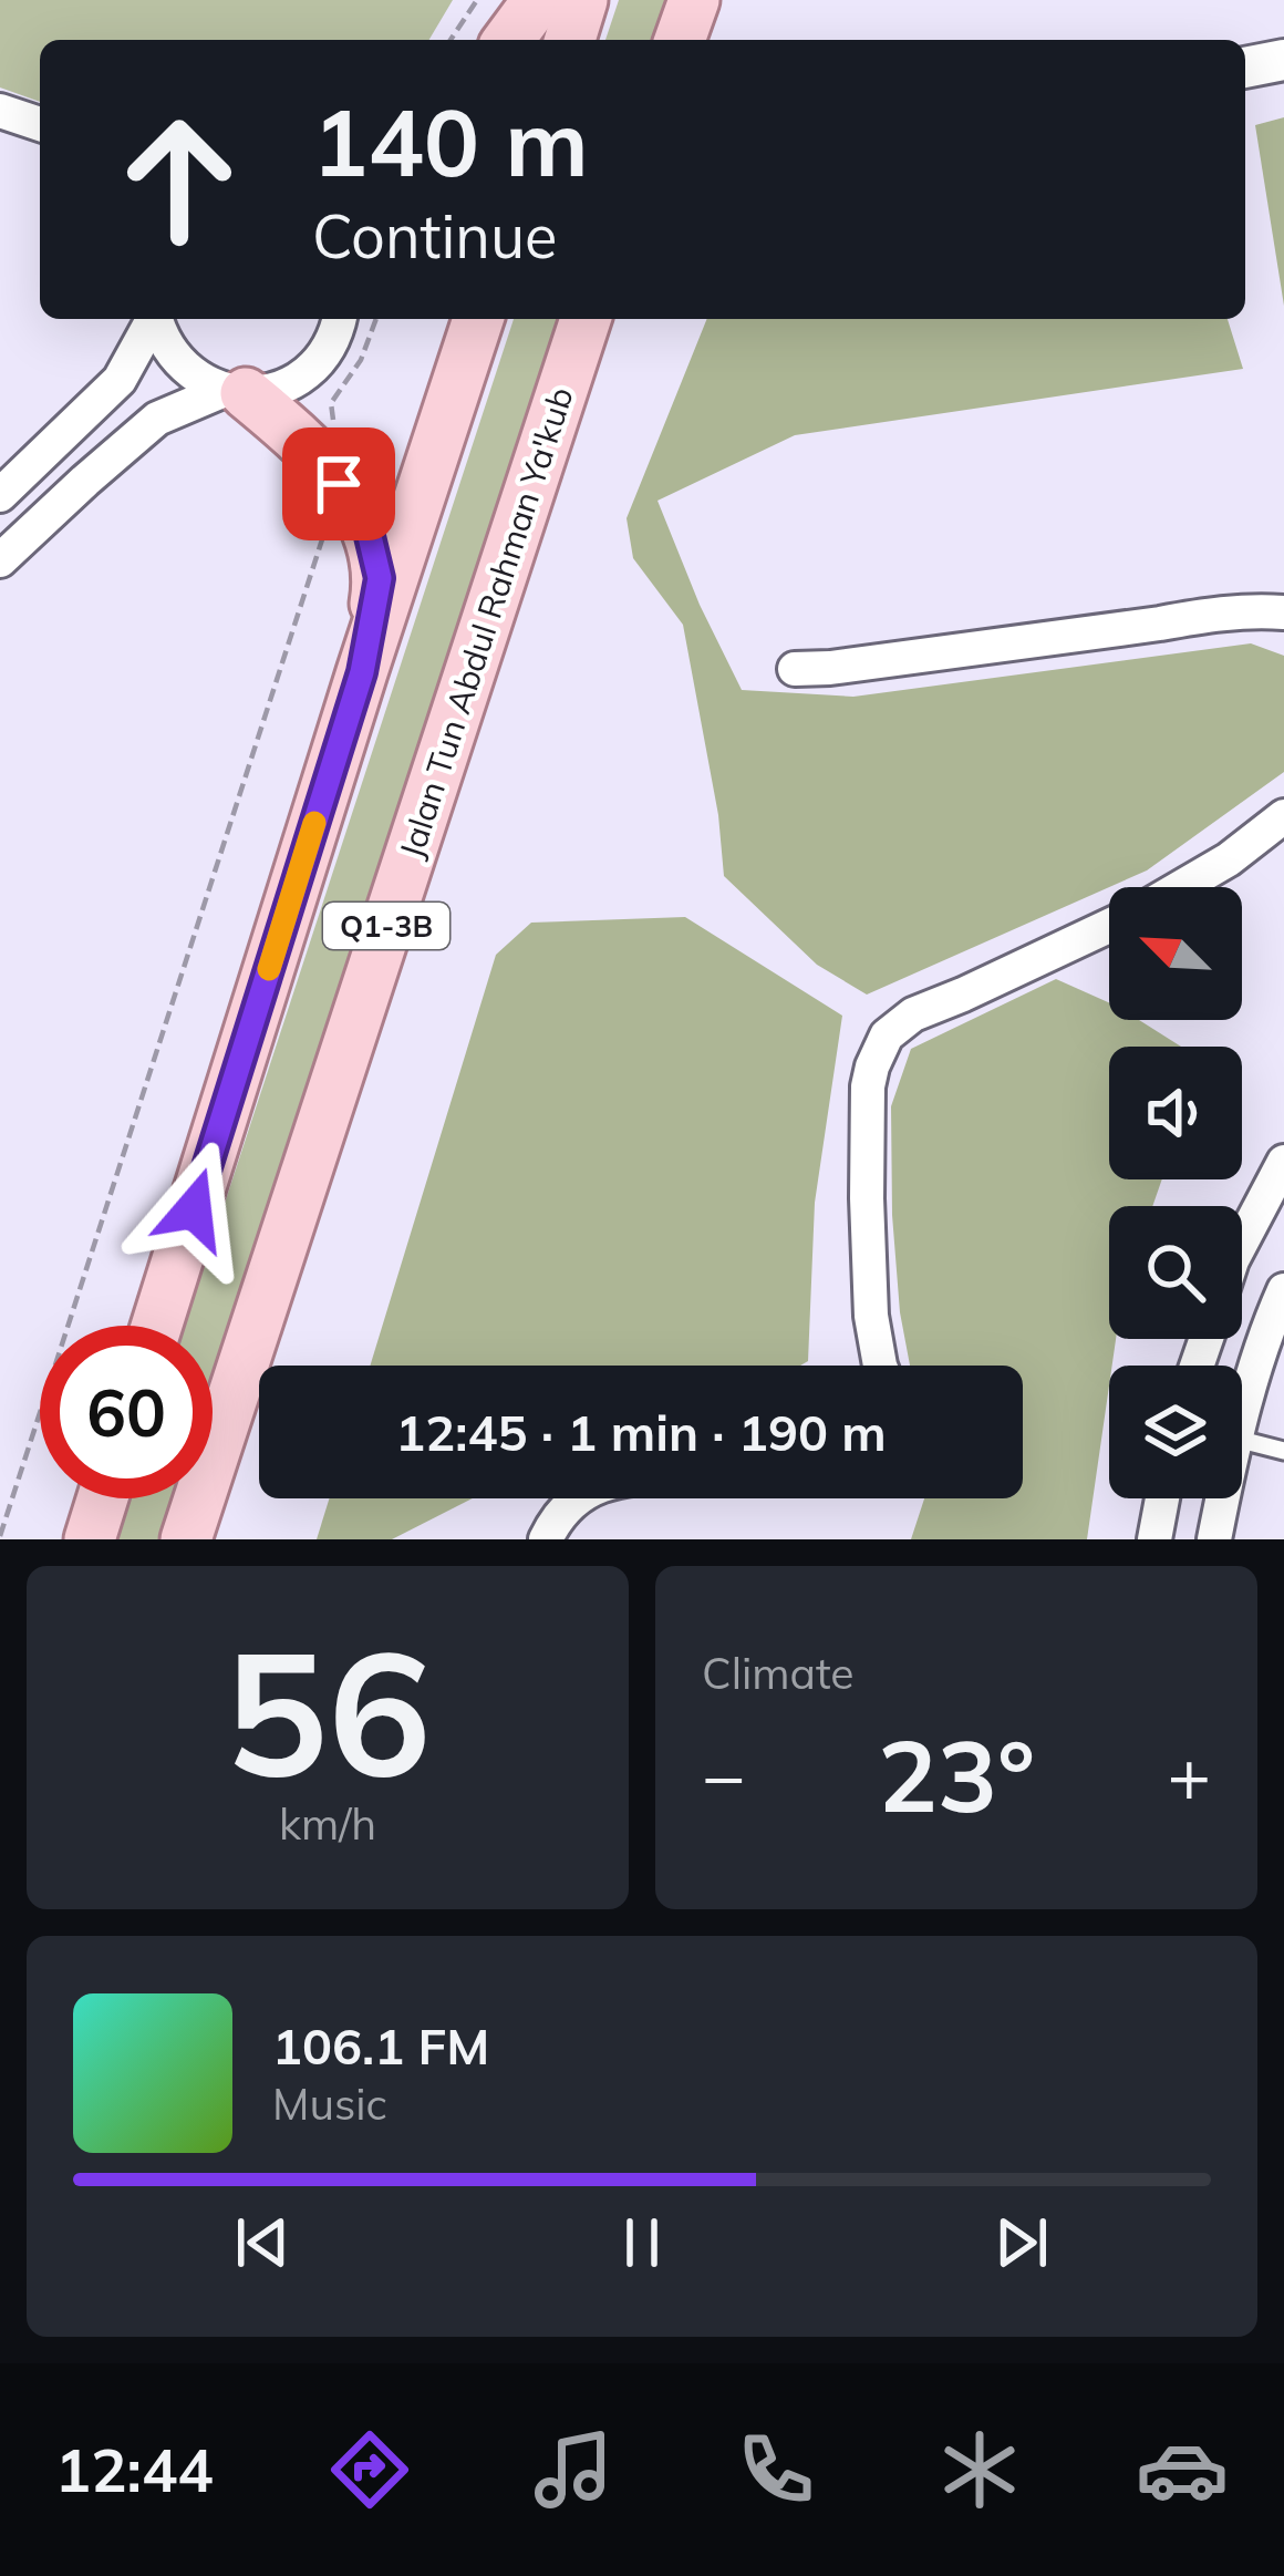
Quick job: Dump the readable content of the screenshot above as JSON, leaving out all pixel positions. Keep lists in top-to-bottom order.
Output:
{
  "streets": {
    "main road": ["Jalan Tun Abdul Rahman Ya'kub", "Q1-3B"]
  },
  "north": "top left",
  "page": {
    "turn": ["140 m", "Continue"],
    "limit": "60",
    "trip": "12:45 · 1 min · 190 m",
    "tile": [
      ["56", "km/h"],
      "Climate"
    ],
    "heat": ["−", "23°", "+"],
    "song": ["106.1 FM", "Music"],
    "tabs": "12:44"
  }
}
